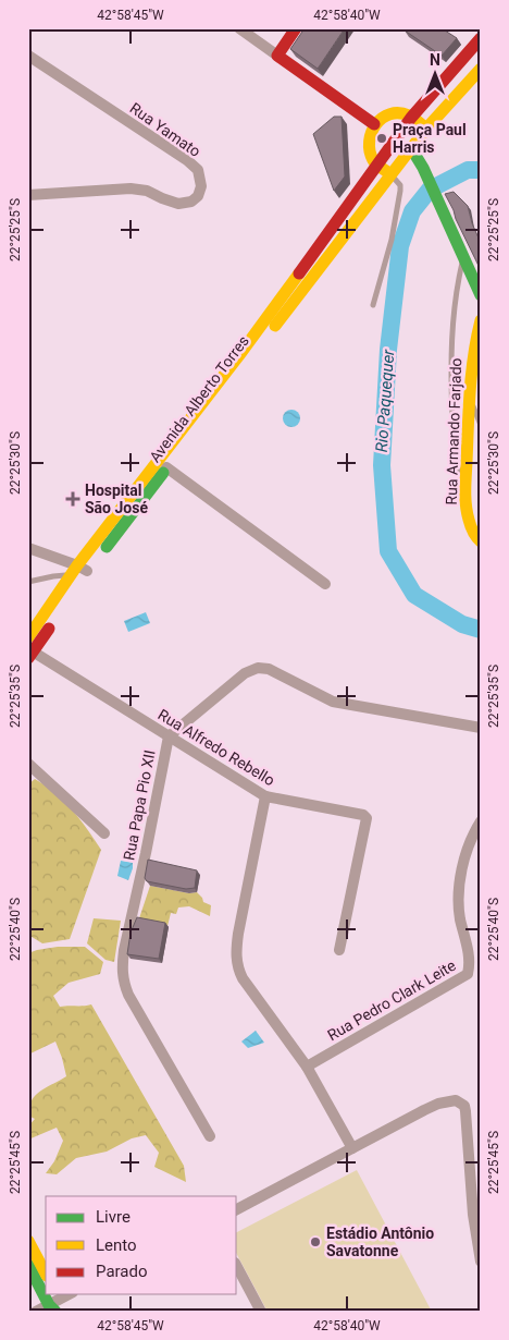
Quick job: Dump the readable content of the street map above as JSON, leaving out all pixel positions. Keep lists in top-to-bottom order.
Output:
{
  "streets": {
    "main road": ["Avenida Alberto Torres", "Rua Armando Farjado"],
    "street": [
      "Rua Yamato",
      "Rua Alfredo Rebello",
      "Rua Papa Pio XII",
      "Rua Pedro Clark Leite"
    ]
  },
  "crossings": [
    ["Avenida Alberto Torres", "Rua Alfredo Rebello"],
    ["Rua Alfredo Rebello", "Rua Papa Pio XII"]
  ],
  "water": ["Rio Paquequer"],
  "places": {
    "other": ["Praça Paul Harris", "Estádio Antônio Savatonne"],
    "health": ["Hospital São José"]
  },
  "legend": ["Livre", "Lento", "Parado"],
  "north": "top",
  "coordinates": [
    "42°58'45\"W",
    "42°58'40\"W",
    "22°25'25\"S",
    "22°25'30\"S",
    "22°25'35\"S",
    "22°25'40\"S",
    "22°25'45\"S"
  ]
}
